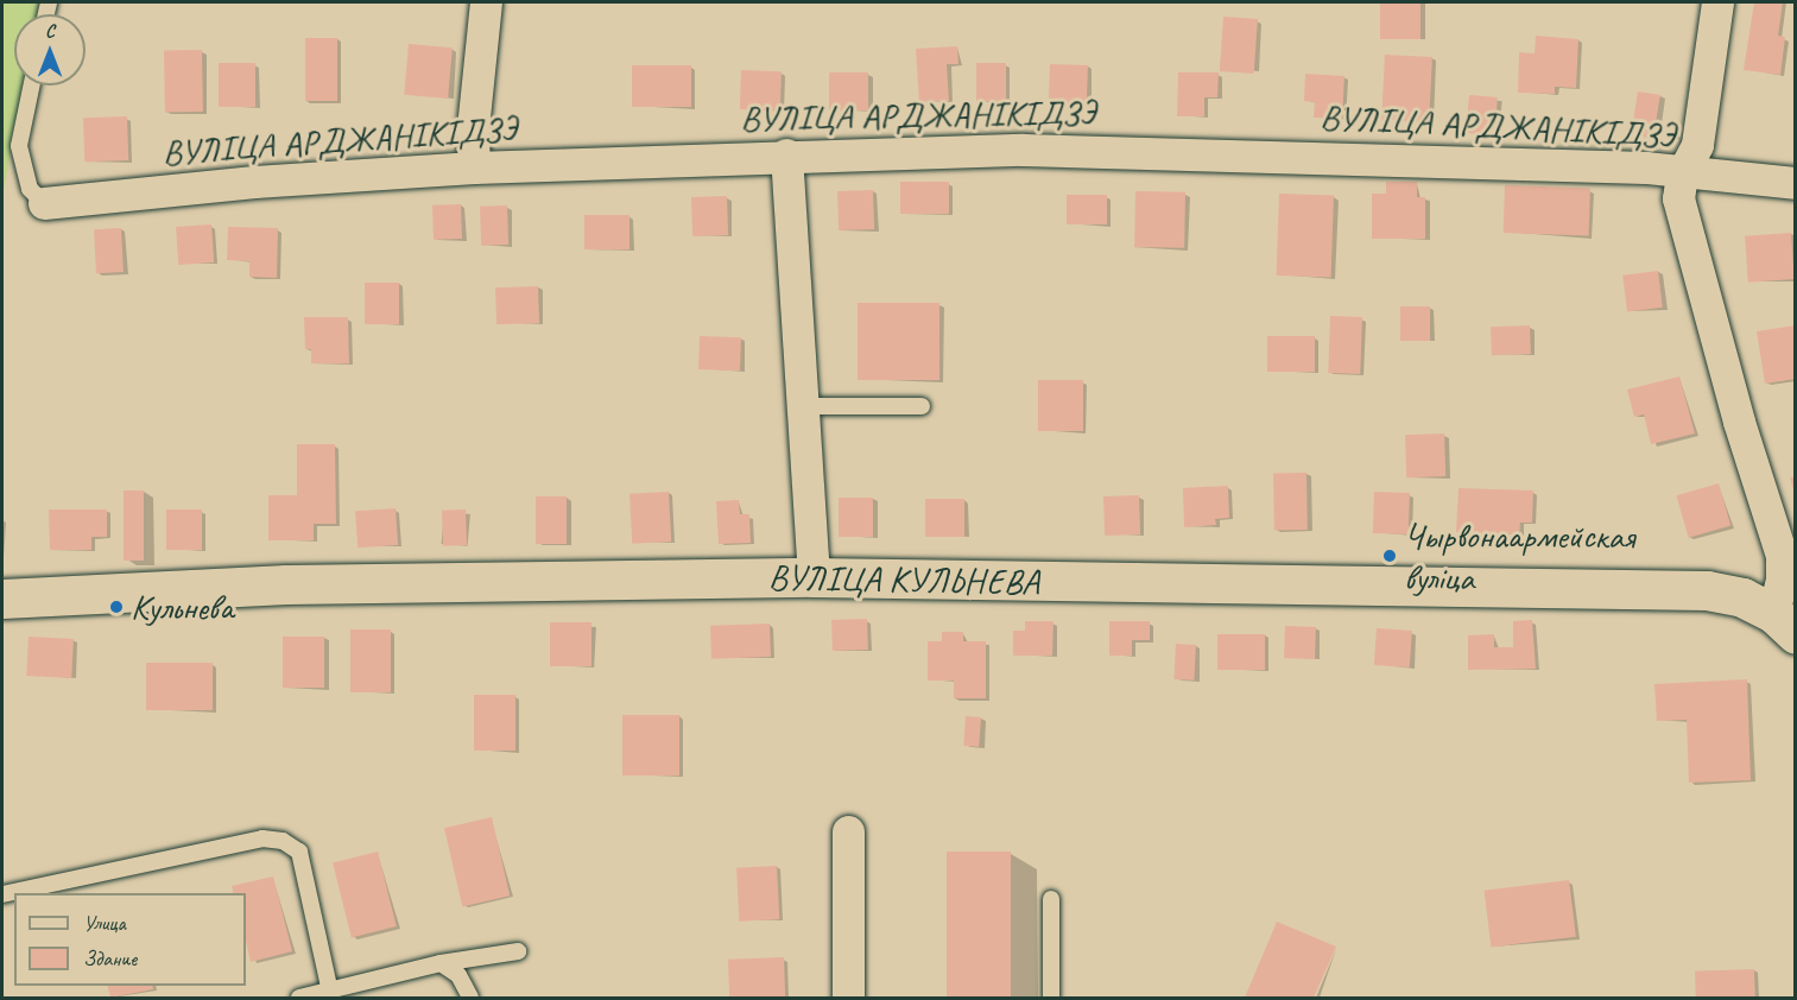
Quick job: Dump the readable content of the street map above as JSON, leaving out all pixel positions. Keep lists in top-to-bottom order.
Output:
{
  "streets": {
    "street": ["ВУЛІЦА АРДЖАНІКІДЗЭ", "ВУЛІЦА КУЛЬНЕВА"]
  },
  "places": ["Чырвонаармейская вуліца", "Кульнева"],
  "legend": ["Улица", "Здание"],
  "north": "top"
}
